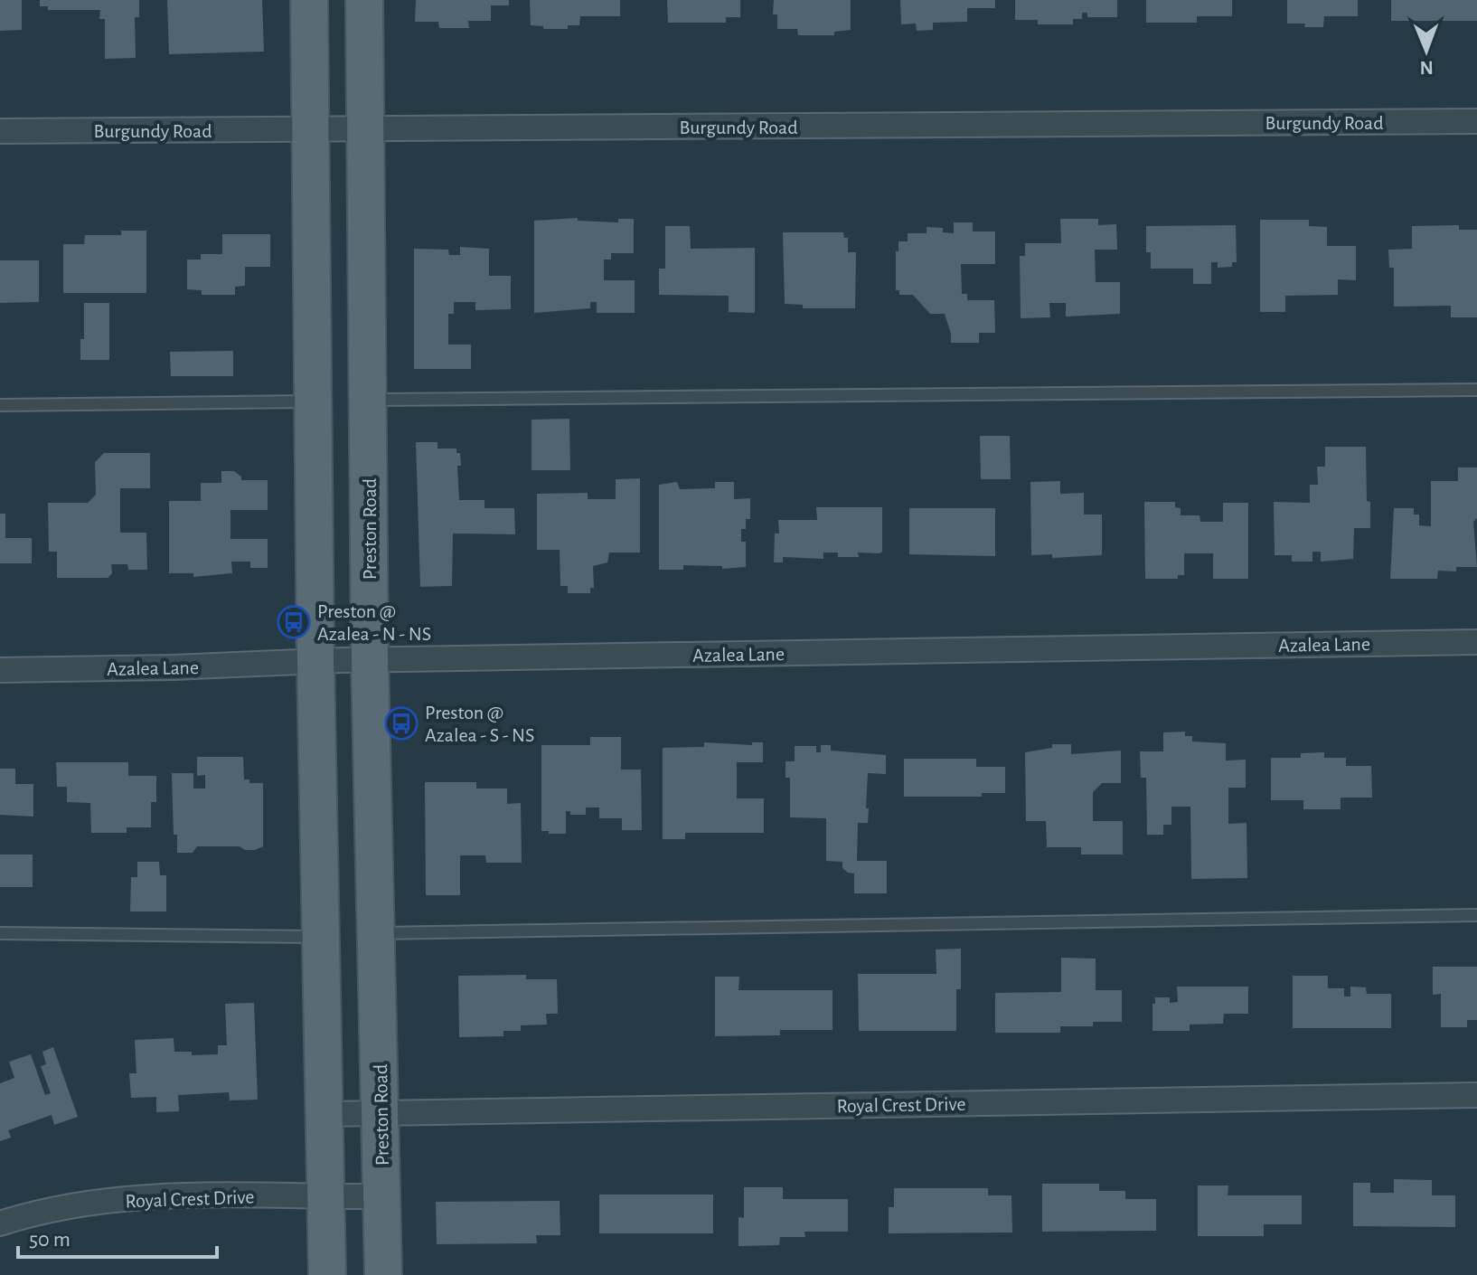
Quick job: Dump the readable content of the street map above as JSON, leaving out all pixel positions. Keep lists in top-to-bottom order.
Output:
{
  "streets": {
    "main road": ["Preston Road"],
    "street": ["Burgundy Road", "Azalea Lane", "Royal Crest Drive"]
  },
  "crossings": [
    ["Burgundy Road", "Preston Road"],
    ["Preston Road", "Azalea Lane"],
    ["Preston Road", "Royal Crest Drive"]
  ],
  "places": {
    "bus stop": ["Preston @ Azalea - N - NS", "Preston @ Azalea - S - NS"]
  },
  "scale_bar": "50 m",
  "north": "bottom"
}
